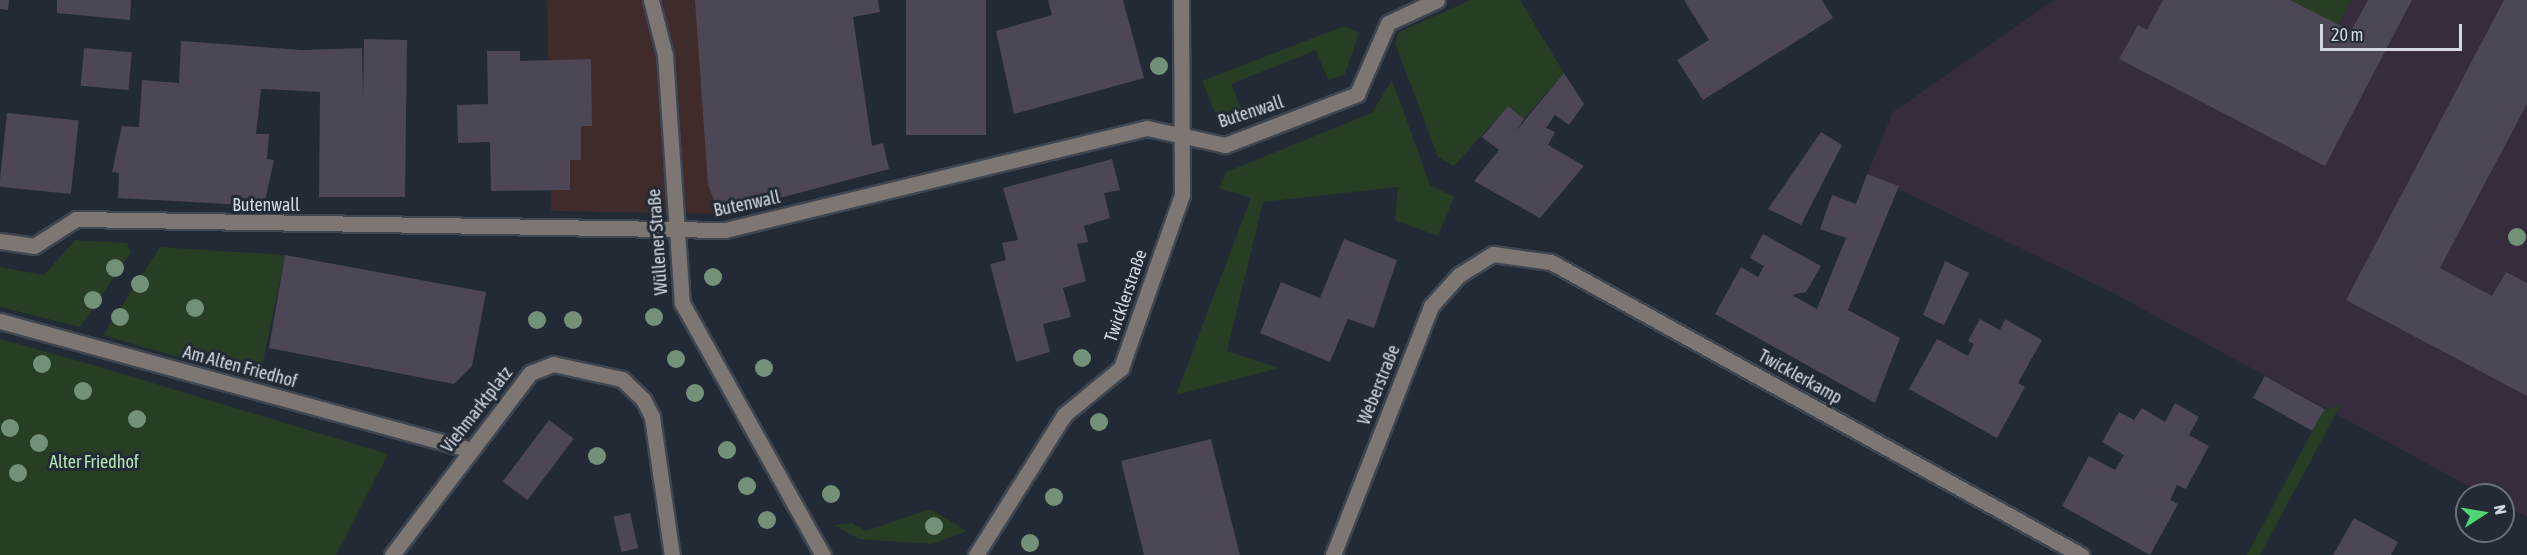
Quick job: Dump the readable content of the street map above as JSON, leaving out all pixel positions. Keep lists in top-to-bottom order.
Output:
{
  "streets": {
    "street": [
      "Butenwall",
      "Wüllener Straße",
      "Twicklerstraße",
      "Am Alten Friedhof",
      "Twicklerkamp",
      "Weberstraße",
      "Viehmarktplatz"
    ]
  },
  "crossings": [
    ["Butenwall", "Wüllener Straße"],
    ["Butenwall", "Twicklerstraße"],
    ["Am Alten Friedhof", "Viehmarktplatz"],
    ["Twicklerkamp", "Weberstraße"]
  ],
  "parks": ["Alter Friedhof"],
  "scale_bar": "20 m",
  "north": "right"
}
